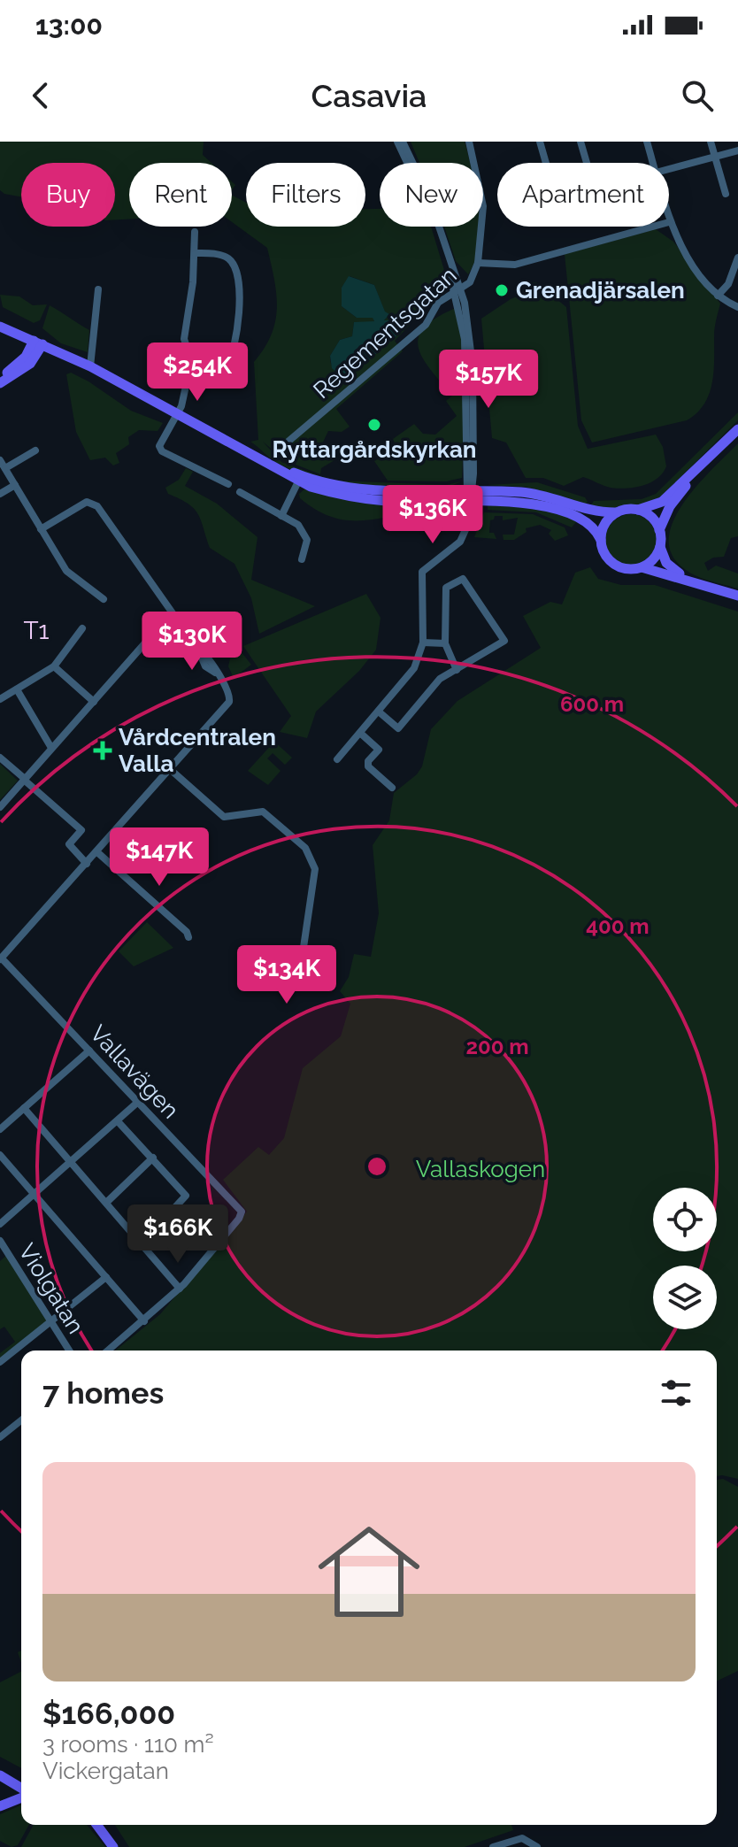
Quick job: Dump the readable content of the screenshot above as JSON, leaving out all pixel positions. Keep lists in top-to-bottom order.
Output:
{
  "streets": {
    "street": ["Regementsgatan", "Vallavägen", "Violgatan"]
  },
  "districts": ["T1"],
  "parks": ["Vallaskogen"],
  "places": {
    "other": ["Grenadjärsalen", "Ryttargårdskyrkan"],
    "health": ["Vårdcentralen Valla"]
  },
  "page": {
    "status": "13:00",
    "header": "Casavia",
    "chip": [
      "Buy",
      "Rent",
      "Filters",
      "New",
      "Apartment"
    ],
    "price": [
      "$254K",
      "$157K",
      "$136K",
      "$130K",
      "$147K",
      "$134K",
      "$166K"
    ],
    "heading": "7 homes",
    "list": [
      {
        "name": "$166,000",
        "note": "3 rooms · 110 m² · Vickergatan"
      }
    ]
  },
  "rings": ["600 m", "400 m", "200 m"]
}
